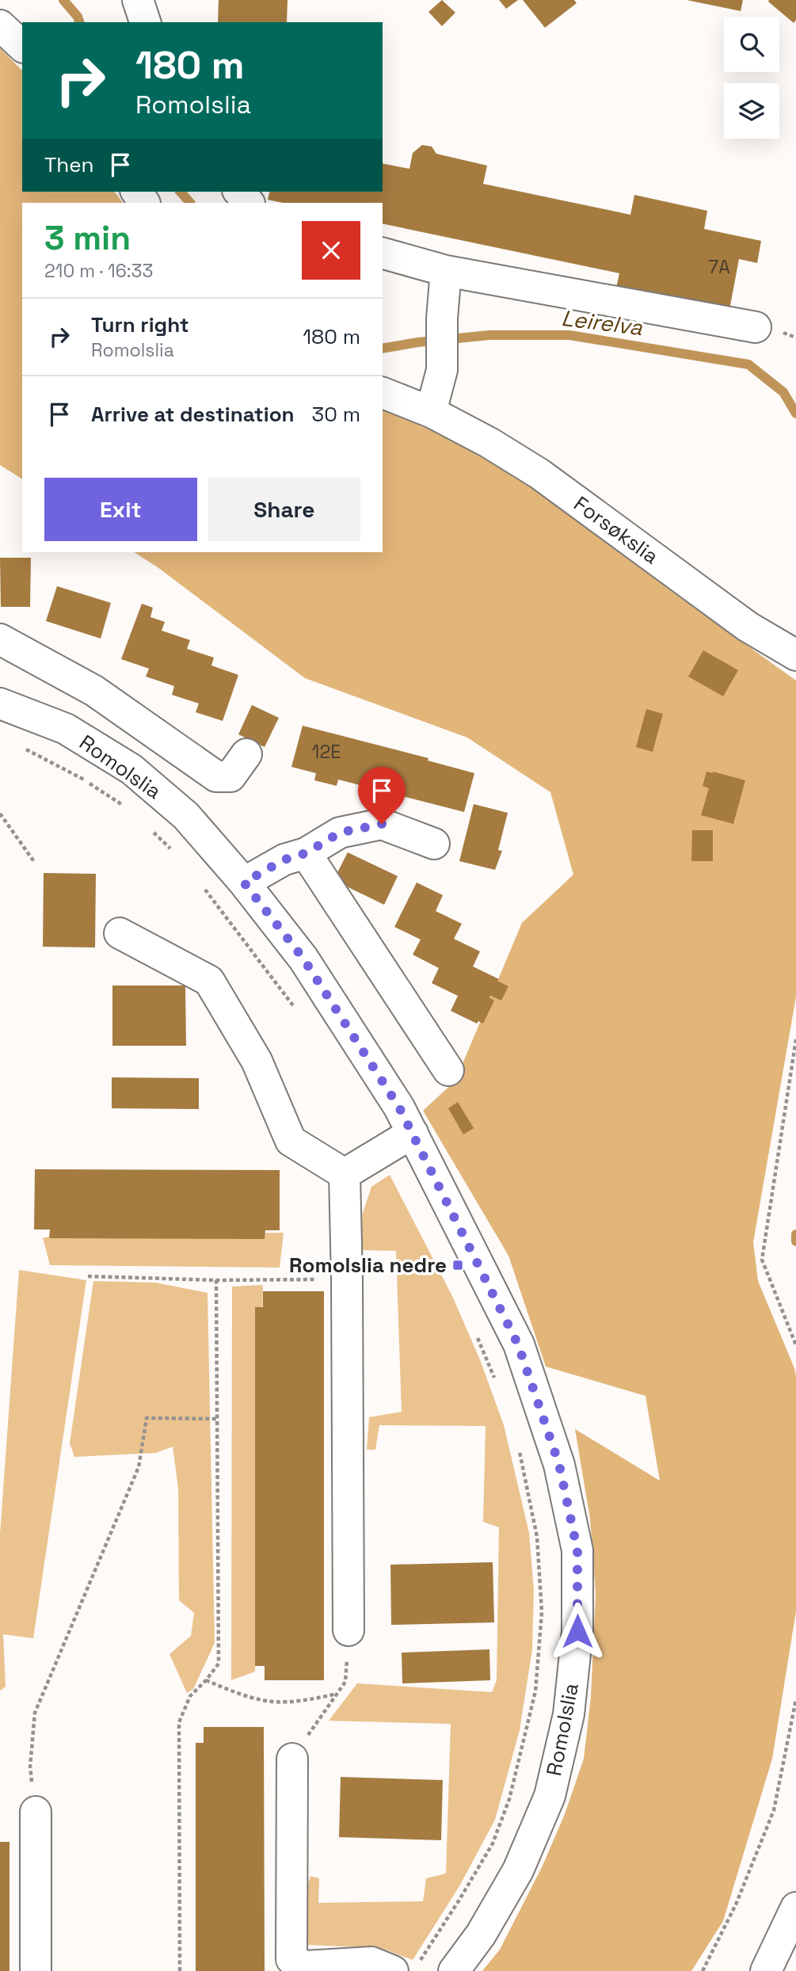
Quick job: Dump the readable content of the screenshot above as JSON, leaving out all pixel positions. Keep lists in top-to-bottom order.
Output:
{
  "streets": {
    "street": ["Forsøkslia", "Romolslia"]
  },
  "water": ["Leirelva"],
  "places": {
    "transit": ["Romolslia nedre"]
  },
  "house_numbers": ["7A", "12E"],
  "page": {
    "turn": ["180 m", "Romolslia"],
    "then": "Then",
    "heading": ["3 min", "210 m · 16:33"],
    "list": [
      {
        "name": "Turn right",
        "note": "Romolslia",
        "value": "180 m"
      },
      {
        "name": "Arrive at destination",
        "value": "30 m"
      }
    ],
    "buttons": ["Exit", "Share"]
  }
}
